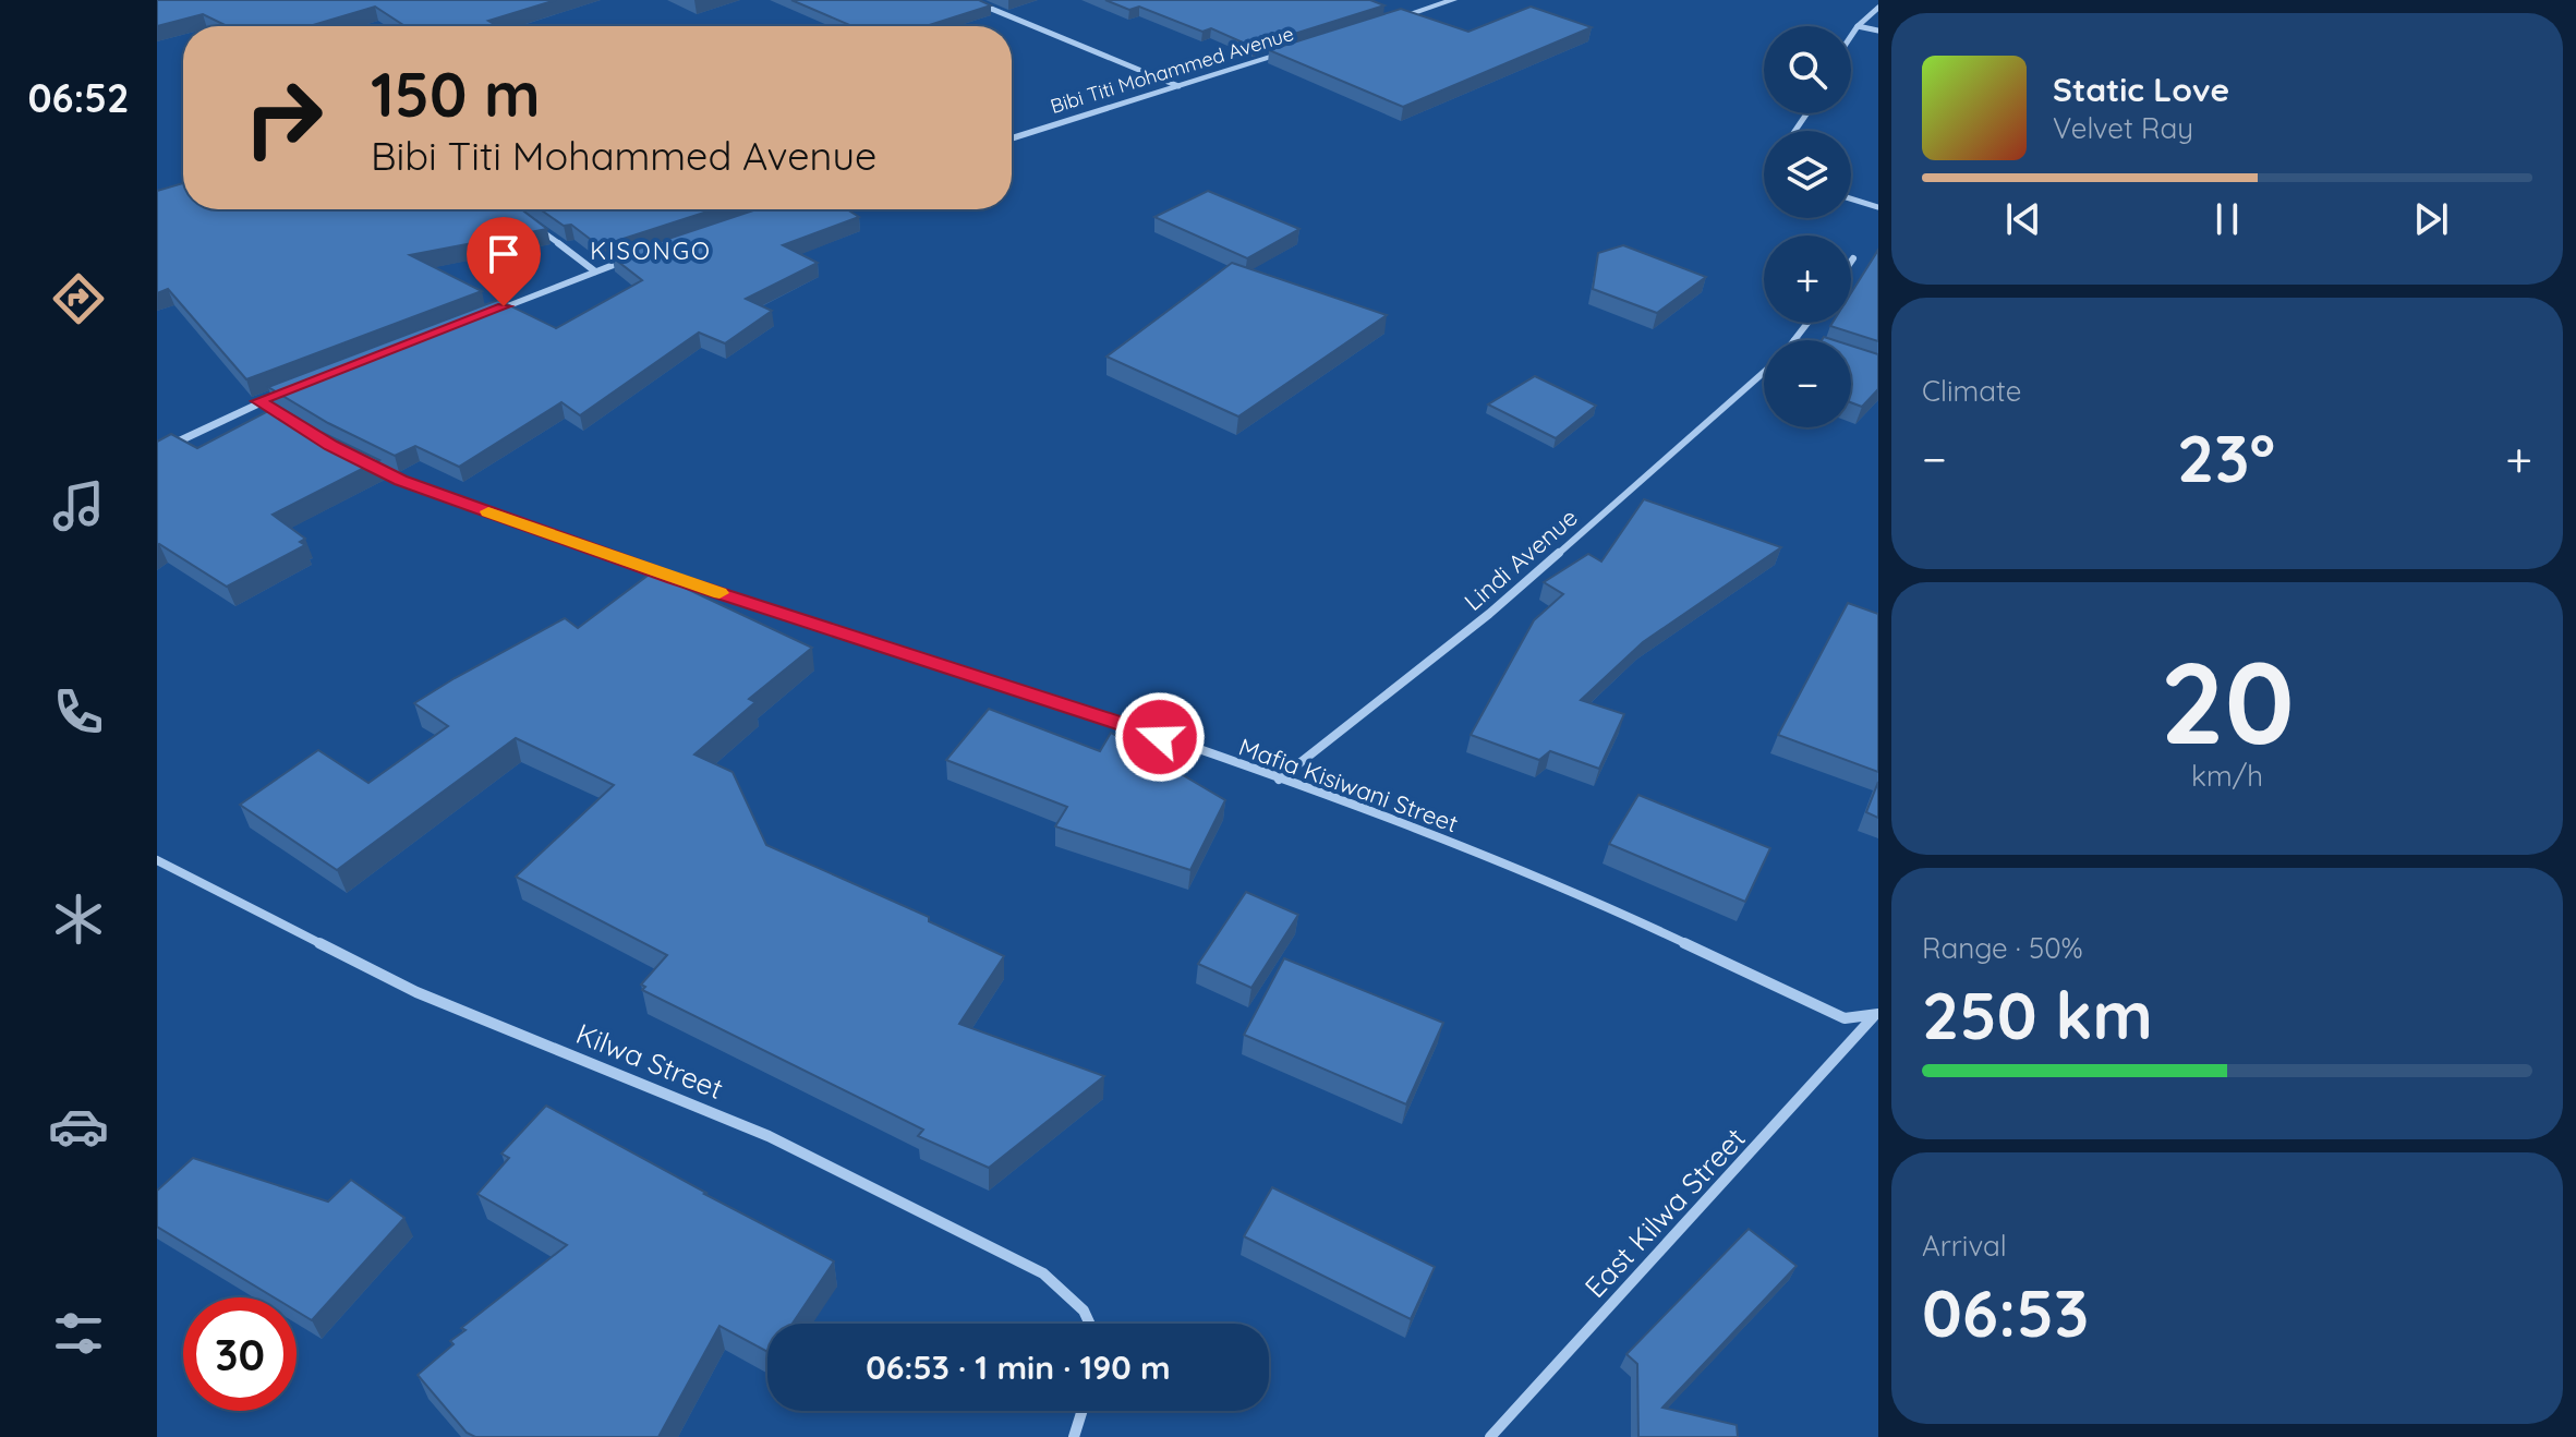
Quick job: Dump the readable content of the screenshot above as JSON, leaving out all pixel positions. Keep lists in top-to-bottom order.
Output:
{
  "streets": {
    "street": [
      "Bibi Titi Mohammed Avenue",
      "Lindi Avenue",
      "Mafia Kisiwani Street",
      "Kilwa Street",
      "East Kilwa Street"
    ]
  },
  "crossings": [
    ["Lindi Avenue", "Mafia Kisiwani Street"],
    ["Mafia Kisiwani Street", "East Kilwa Street"]
  ],
  "districts": ["KISONGO"],
  "page": {
    "tabs": "06:52",
    "map_buttons": ["+", "−"],
    "turn": ["150 m", "Bibi Titi Mohammed Avenue"],
    "song": ["Static Love", "Velvet Ray"],
    "tile": [
      "Climate",
      ["20", "km/h"],
      ["Range · 50%", "250 km"],
      ["Arrival", "06:53"]
    ],
    "heat": ["−", "23°", "+"],
    "limit": "30",
    "trip": "06:53 · 1 min · 190 m"
  }
}
